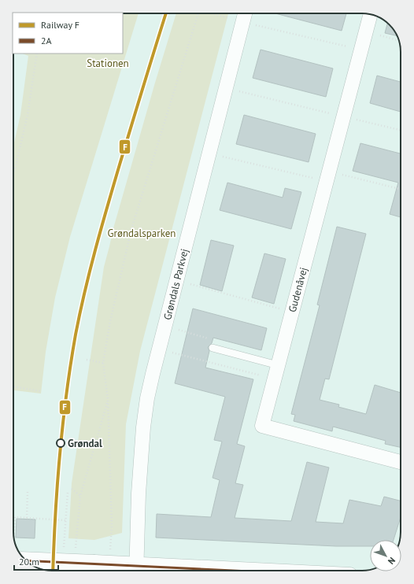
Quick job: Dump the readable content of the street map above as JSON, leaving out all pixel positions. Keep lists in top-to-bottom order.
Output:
{
  "streets": {
    "street": ["Grøndals Parkvej", "Gudenåvej"]
  },
  "parks": ["Stationen", "Grøndalsparken"],
  "places": ["Grøndal"],
  "lines": ["rail line F", "transit line 2A"],
  "legend": ["Railway F", "2A"],
  "scale_bar": "20 m",
  "north": "bottom right"
}
